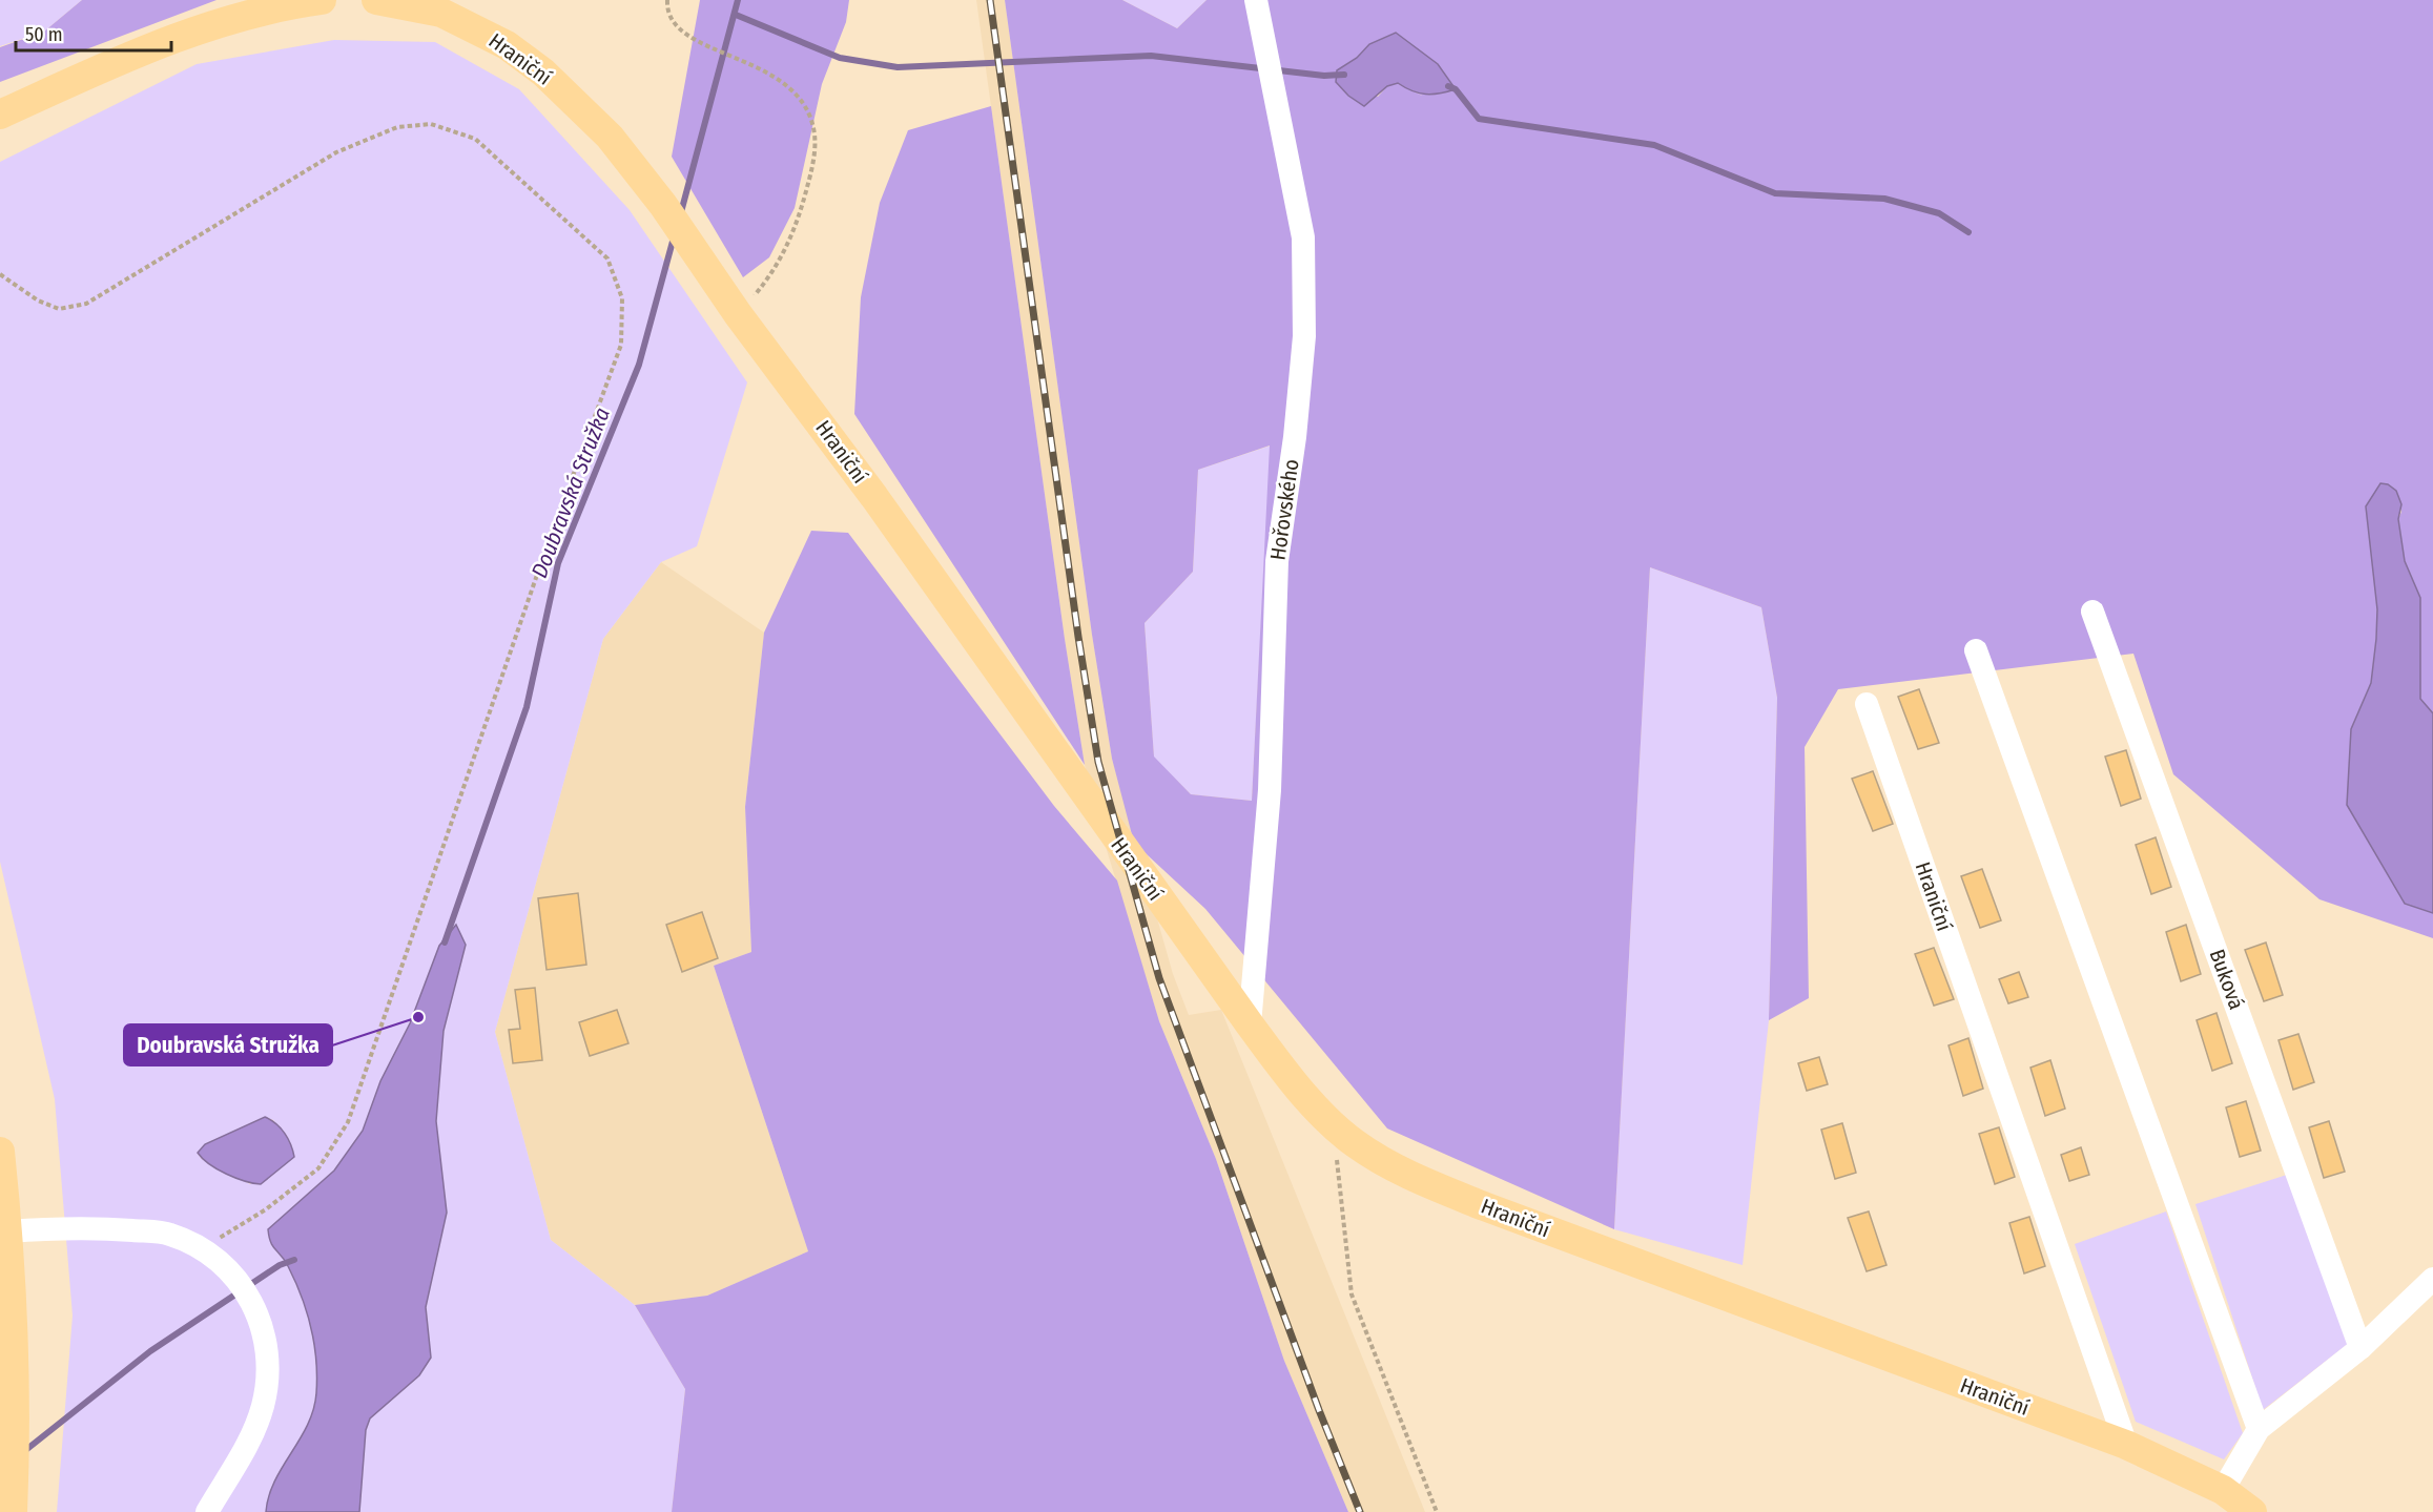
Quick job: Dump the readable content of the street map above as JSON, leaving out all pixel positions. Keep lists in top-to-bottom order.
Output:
{
  "streets": {
    "main road": ["Hraniční"],
    "street": ["Hořovského", "Buková"]
  },
  "crossings": [
    ["Hraniční", "Hořovského"]
  ],
  "water": ["Doubravská Stružka"],
  "places": ["Doubravská Stružka"],
  "scale_bar": "50 m"
}
